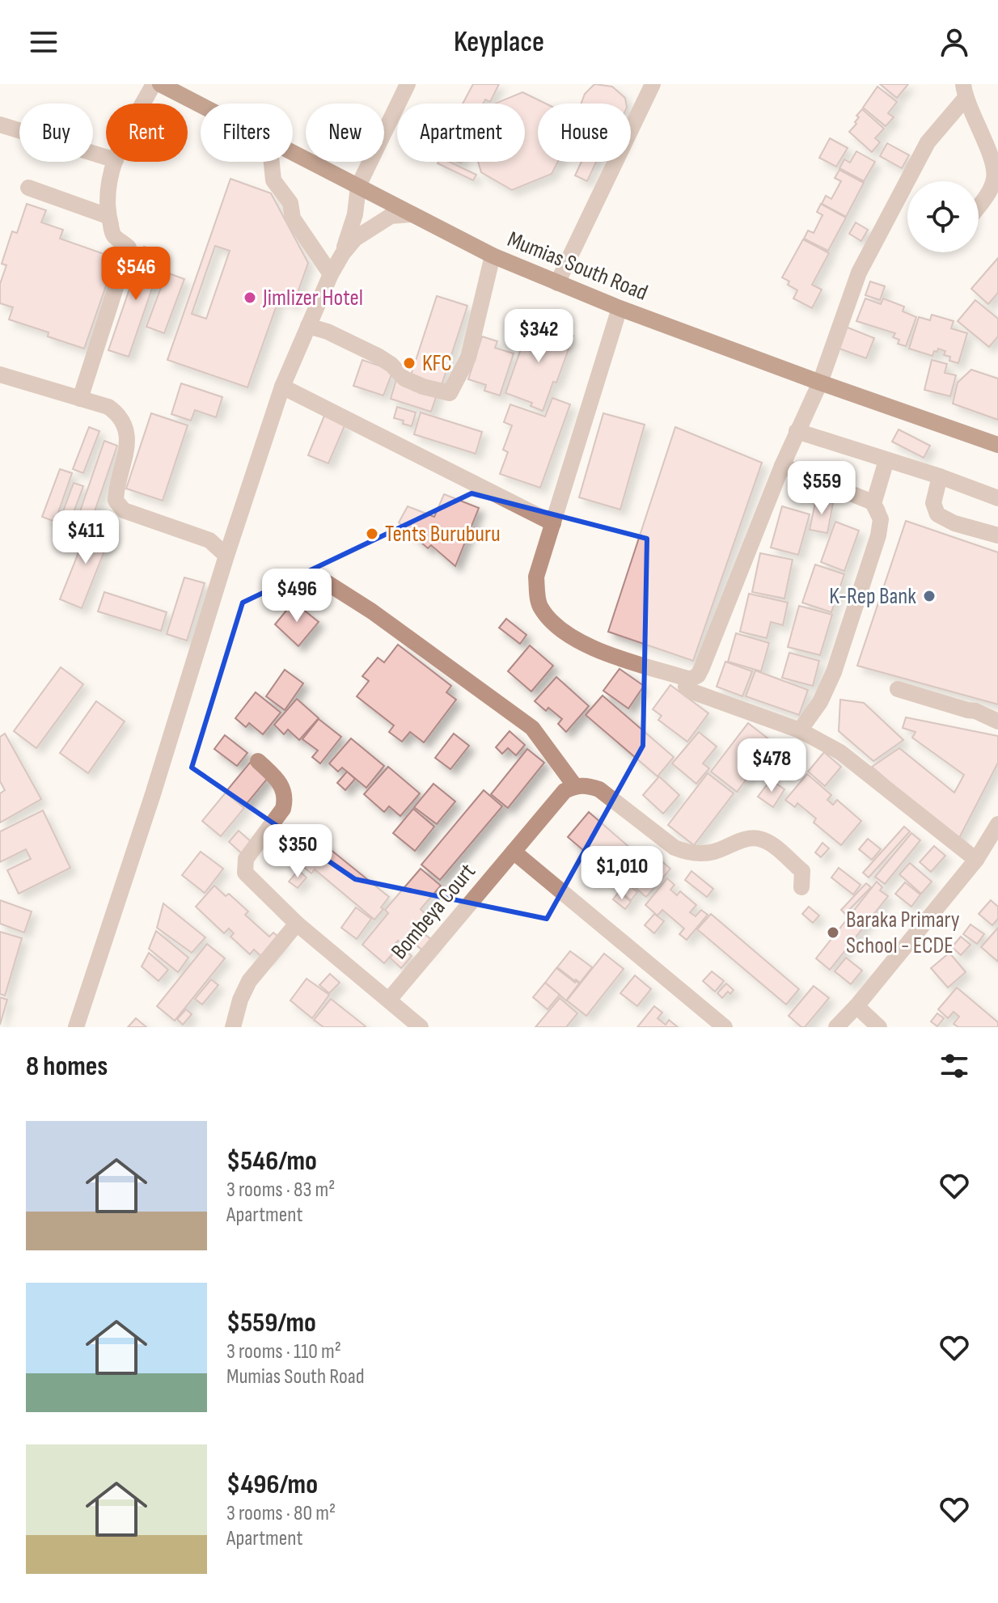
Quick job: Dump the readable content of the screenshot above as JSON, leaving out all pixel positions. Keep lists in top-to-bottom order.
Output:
{
  "streets": {
    "main road": ["Mumias South Road"],
    "street": ["Bombeya Court"]
  },
  "places": [
    "Jimlizer Hotel",
    "KFC",
    "Tents Buruburu",
    "K-Rep Bank",
    "Baraka Primary School - ECDE"
  ],
  "page": {
    "header": "Keyplace",
    "chip": [
      "Buy",
      "Rent",
      "Filters",
      "New",
      "Apartment",
      "House"
    ],
    "price": [
      "$546",
      "$342",
      "$559",
      "$411",
      "$496",
      "$478",
      "$350",
      "$1,010"
    ],
    "heading": "8 homes",
    "list": [
      {
        "name": "$546/mo",
        "note": "3 rooms · 83 m² · Apartment"
      },
      {
        "name": "$559/mo",
        "note": "3 rooms · 110 m² · Mumias South Road"
      },
      {
        "name": "$496/mo",
        "note": "3 rooms · 80 m² · Apartment"
      }
    ]
  }
}
